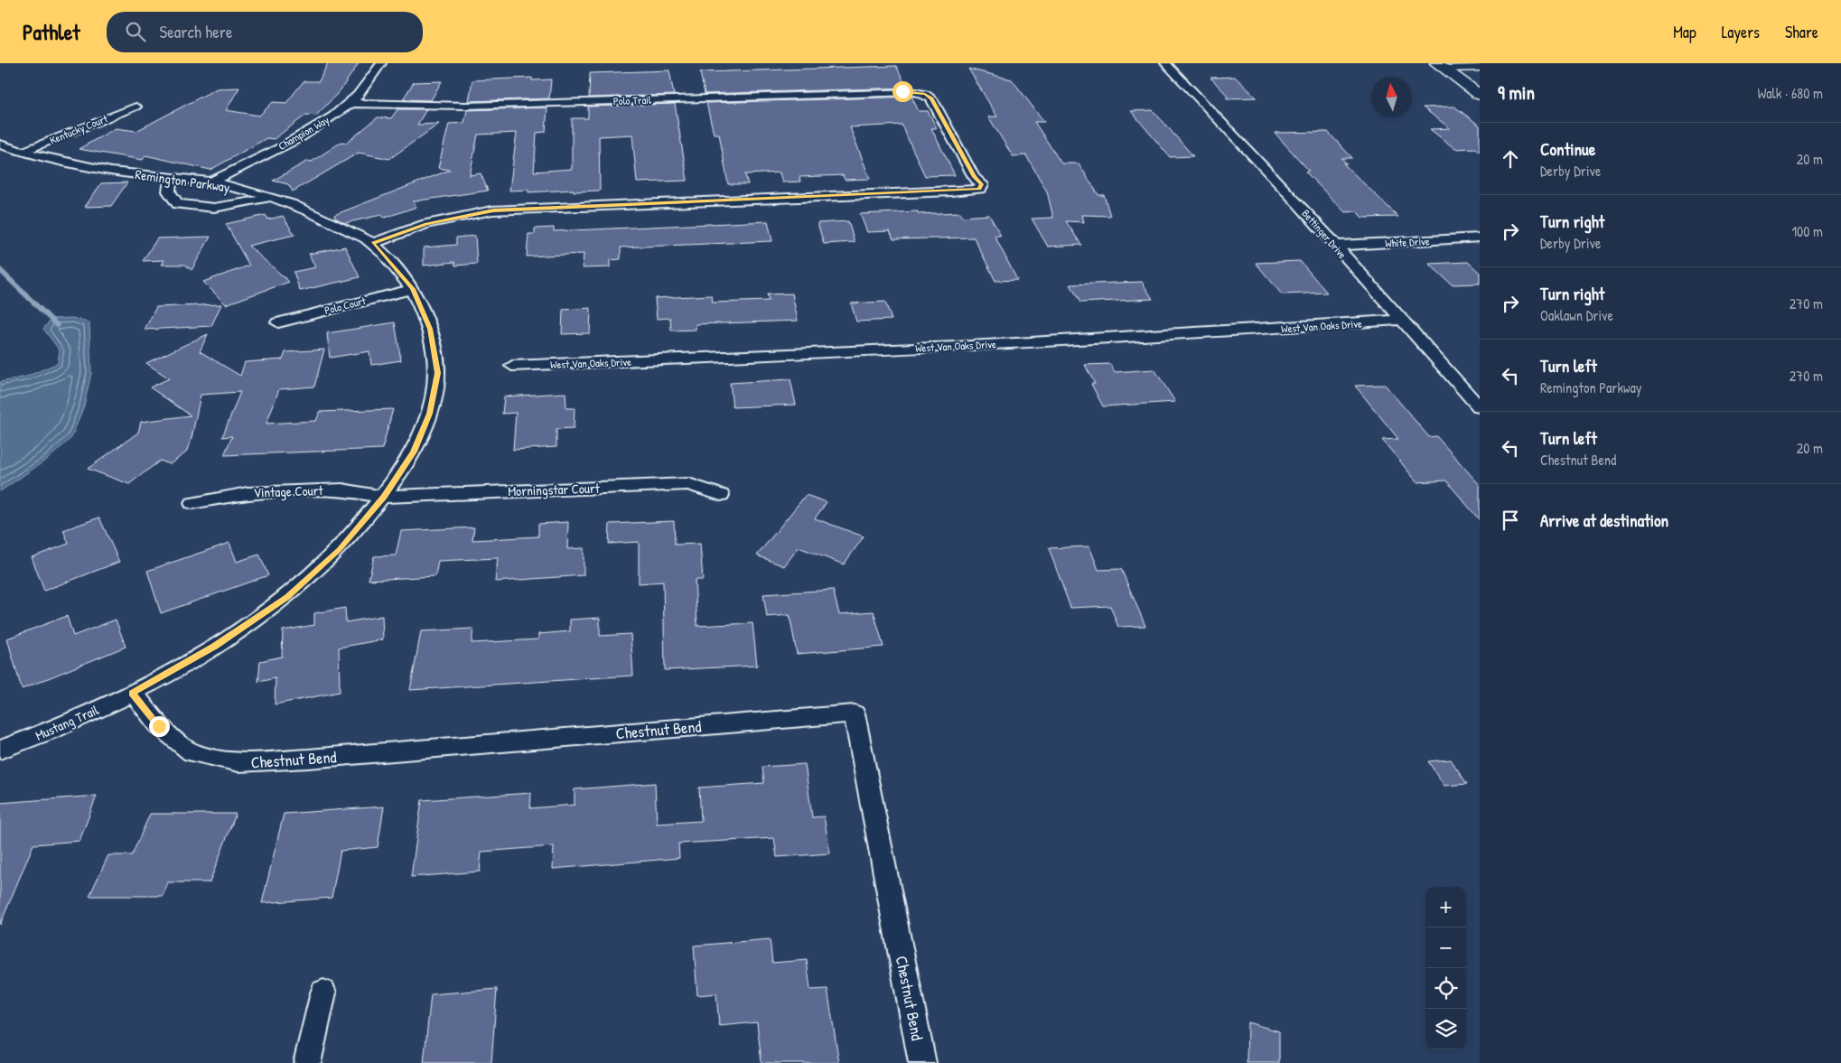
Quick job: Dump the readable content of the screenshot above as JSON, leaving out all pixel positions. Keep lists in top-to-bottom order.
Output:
{
  "streets": {
    "street": [
      "Polo Trail",
      "Kentucky Court",
      "Champion Way",
      "Remington Parkway",
      "Bettinger Drive",
      "White Drive",
      "Polo Court",
      "West Van Oaks Drive",
      "Morningstar Court",
      "Vintage Court",
      "Mustang Trail",
      "Chestnut Bend"
    ]
  },
  "crossings": [
    ["Polo Trail", "Champion Way"],
    ["Polo Trail", "Remington Parkway"],
    ["Kentucky Court", "Remington Parkway"],
    ["Champion Way", "Remington Parkway"],
    ["Remington Parkway", "Polo Court"],
    ["Remington Parkway", "Morningstar Court"],
    ["Remington Parkway", "Vintage Court"],
    ["Remington Parkway", "Mustang Trail"],
    ["Remington Parkway", "Chestnut Bend"],
    ["Bettinger Drive", "White Drive"],
    ["Bettinger Drive", "West Van Oaks Drive"],
    ["Morningstar Court", "Vintage Court"],
    ["Mustang Trail", "Chestnut Bend"]
  ],
  "north": "top",
  "page": {
    "header": "Pathlet",
    "search": "Search here",
    "nav": ["Map", "Layers", "Share"],
    "heading": ["9 min", "Walk · 680 m"],
    "list": [
      ["Continue", "Derby Drive", "20 m"],
      ["Turn right", "Derby Drive", "100 m"],
      ["Turn right", "Oaklawn Drive", "270 m"],
      ["Turn left", "Remington Parkway", "270 m"],
      ["Turn left", "Chestnut Bend", "20 m"],
      "Arrive at destination"
    ],
    "map_buttons": ["+", "−"]
  }
}
